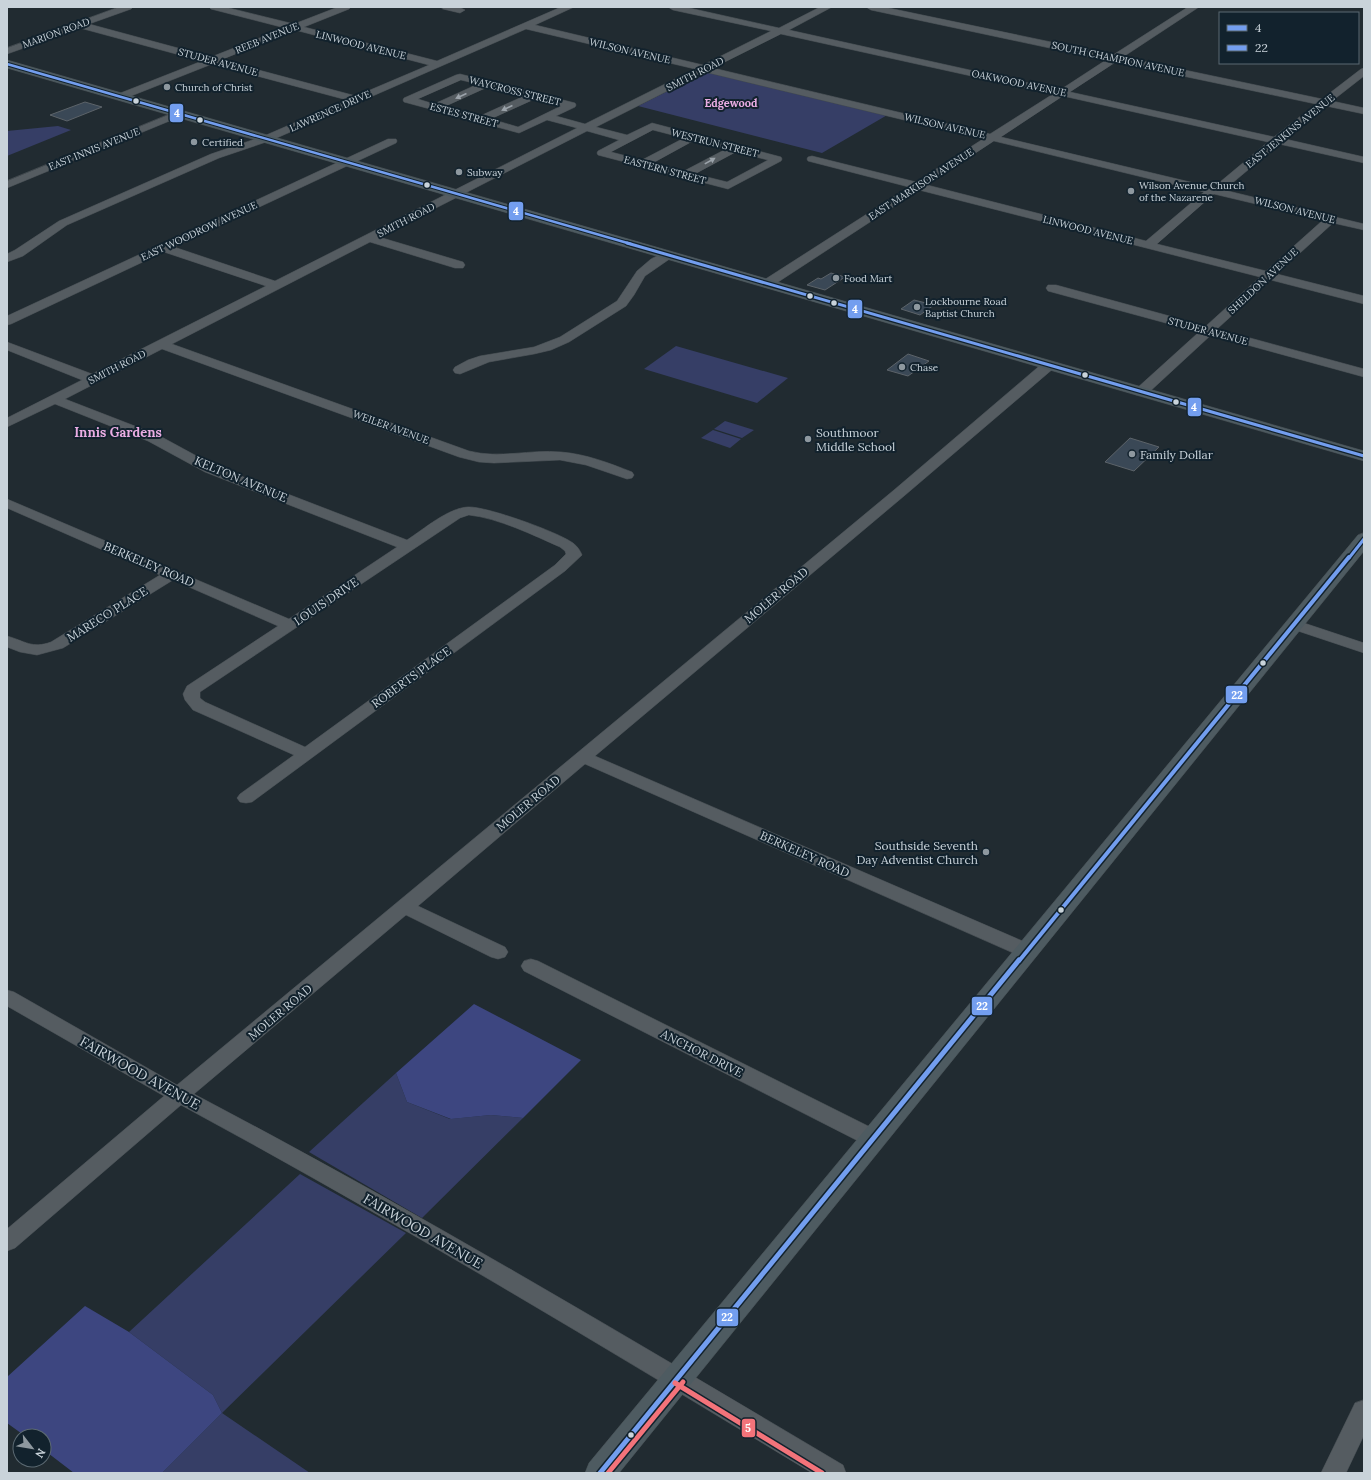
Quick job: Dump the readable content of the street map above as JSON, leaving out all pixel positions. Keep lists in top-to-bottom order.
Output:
{
  "streets": {
    "street": [
      "MARION ROAD",
      "REEB AVENUE",
      "LINWOOD AVENUE",
      "WILSON AVENUE",
      "SOUTH CHAMPION AVENUE",
      "STUDER AVENUE",
      "SMITH ROAD",
      "OAKWOOD AVENUE",
      "WAYCROSS STREET",
      "LAWRENCE DRIVE",
      "ESTES STREET",
      "EAST JENKINS AVENUE",
      "WESTRUN STREET",
      "EAST INNIS AVENUE",
      "EASTERN STREET",
      "EAST MARKISON AVENUE",
      "EAST WOODROW AVENUE",
      "SHELDON AVENUE",
      "WEILER AVENUE",
      "KELTON AVENUE",
      "BERKELEY ROAD",
      "MOLER ROAD",
      "LOUIS DRIVE",
      "MARECO PLACE",
      "ROBERTS PLACE",
      "ANCHOR DRIVE",
      "FAIRWOOD AVENUE"
    ]
  },
  "crossings": [
    ["MARION ROAD", "STUDER AVENUE"],
    ["REEB AVENUE", "LINWOOD AVENUE"],
    ["REEB AVENUE", "STUDER AVENUE"],
    ["LINWOOD AVENUE", "LAWRENCE DRIVE"],
    ["LINWOOD AVENUE", "EAST JENKINS AVENUE"],
    ["LINWOOD AVENUE", "EAST MARKISON AVENUE"],
    ["LINWOOD AVENUE", "SHELDON AVENUE"],
    ["WILSON AVENUE", "SMITH ROAD"],
    ["WILSON AVENUE", "LAWRENCE DRIVE"],
    ["WILSON AVENUE", "EAST JENKINS AVENUE"],
    ["WILSON AVENUE", "EAST MARKISON AVENUE"],
    ["WILSON AVENUE", "SHELDON AVENUE"],
    ["SOUTH CHAMPION AVENUE", "EAST JENKINS AVENUE"],
    ["SOUTH CHAMPION AVENUE", "EAST MARKISON AVENUE"],
    ["STUDER AVENUE", "LAWRENCE DRIVE"],
    ["STUDER AVENUE", "SHELDON AVENUE"],
    ["SMITH ROAD", "OAKWOOD AVENUE"],
    ["SMITH ROAD", "WEILER AVENUE"],
    ["SMITH ROAD", "KELTON AVENUE"],
    ["OAKWOOD AVENUE", "EAST JENKINS AVENUE"],
    ["OAKWOOD AVENUE", "EAST MARKISON AVENUE"],
    ["WAYCROSS STREET", "ESTES STREET"],
    ["WESTRUN STREET", "EASTERN STREET"],
    ["KELTON AVENUE", "LOUIS DRIVE"],
    ["BERKELEY ROAD", "MOLER ROAD"],
    ["BERKELEY ROAD", "LOUIS DRIVE"],
    ["BERKELEY ROAD", "MARECO PLACE"],
    ["MOLER ROAD", "FAIRWOOD AVENUE"],
    ["LOUIS DRIVE", "ROBERTS PLACE"]
  ],
  "districts": ["Edgewood", "Innis Gardens"],
  "places": [
    "Church of Christ",
    "Certified",
    "Subway",
    "Wilson Avenue Church of the Nazarene",
    "Food Mart",
    "Lockbourne Road Baptist Church",
    "Chase",
    "Southmoor Middle School",
    "Family Dollar",
    "Southside Seventh Day Adventist Church"
  ],
  "lines": ["transit line 4", "transit line 22", "transit line 5"],
  "legend": ["4", "22"],
  "north": "bottom right"
}
